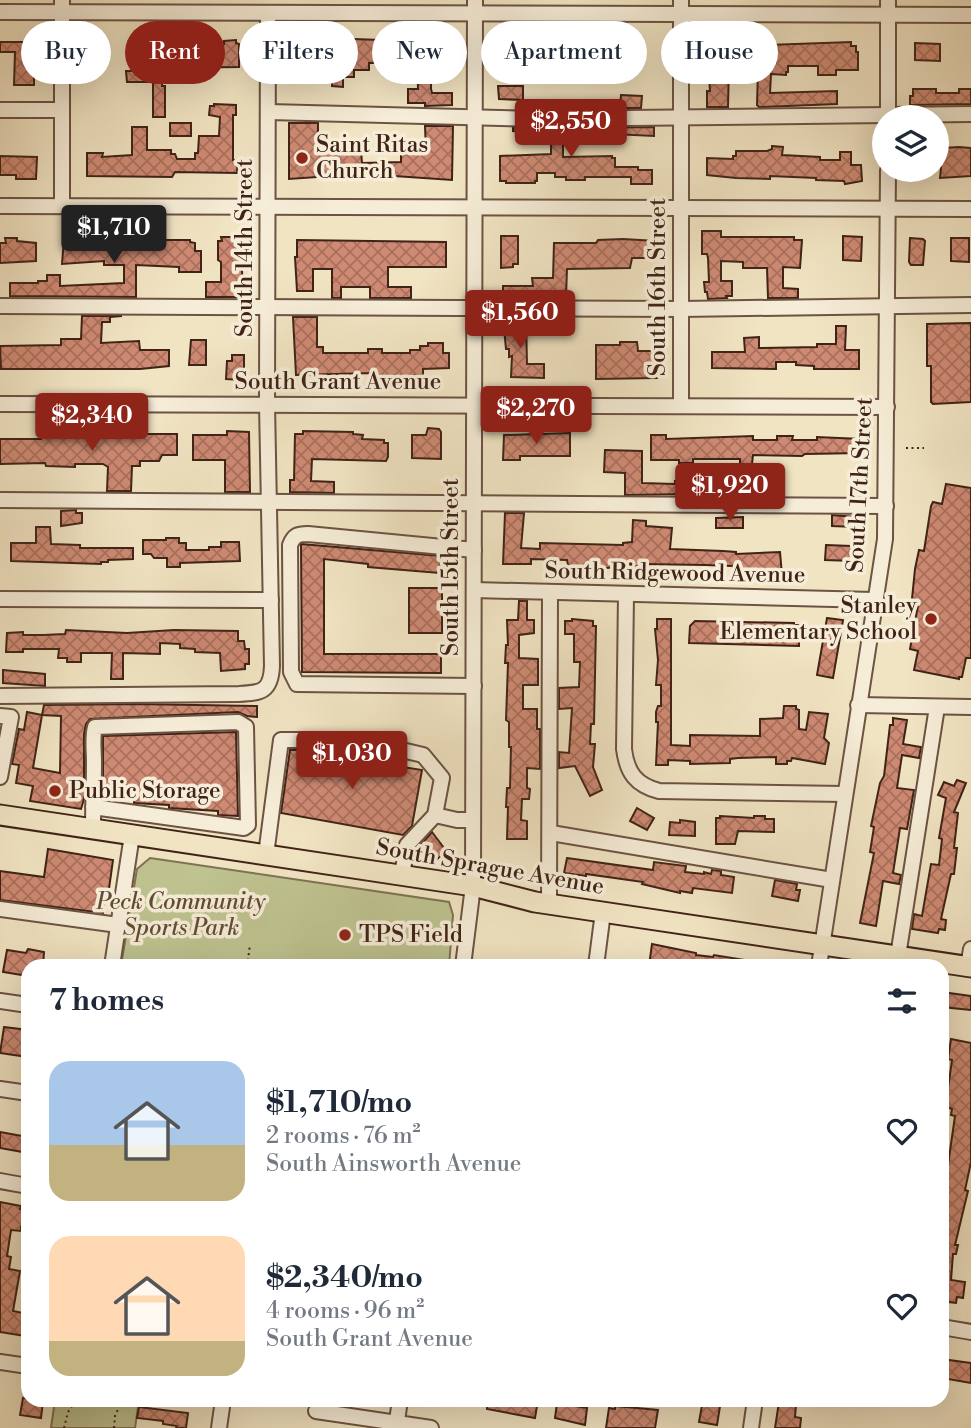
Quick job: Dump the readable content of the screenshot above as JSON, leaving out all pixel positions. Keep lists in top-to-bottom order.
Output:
{
  "streets": {
    "main road": ["South Sprague Avenue"],
    "street": [
      "South 14th Street",
      "South 16th Street",
      "South Grant Avenue",
      "South 17th Street",
      "South 15th Street",
      "South Ridgewood Avenue"
    ]
  },
  "crossings": [
    ["South 14th Street", "South Grant Avenue"],
    ["South 16th Street", "South Grant Avenue"],
    ["South Grant Avenue", "South 17th Street"],
    ["South Grant Avenue", "South 15th Street"],
    ["South 17th Street", "South Ridgewood Avenue"],
    ["South 17th Street", "South Sprague Avenue"],
    ["South 15th Street", "South Ridgewood Avenue"],
    ["South 15th Street", "South Sprague Avenue"]
  ],
  "parks": ["Peck Community Sports Park"],
  "places": [
    "Saint Ritas Church",
    "Stanley Elementary School",
    "Public Storage",
    "TPS Field"
  ],
  "page": {
    "chip": [
      "Buy",
      "Rent",
      "Filters",
      "New",
      "Apartment",
      "House"
    ],
    "price": [
      "$2,550",
      "$1,710",
      "$1,560",
      "$2,270",
      "$2,340",
      "$1,920",
      "$1,030"
    ],
    "heading": "7 homes",
    "list": [
      {
        "name": "$1,710/mo",
        "note": "2 rooms · 76 m² · South Ainsworth Avenue"
      },
      {
        "name": "$2,340/mo",
        "note": "4 rooms · 96 m² · South Grant Avenue"
      }
    ]
  }
}
